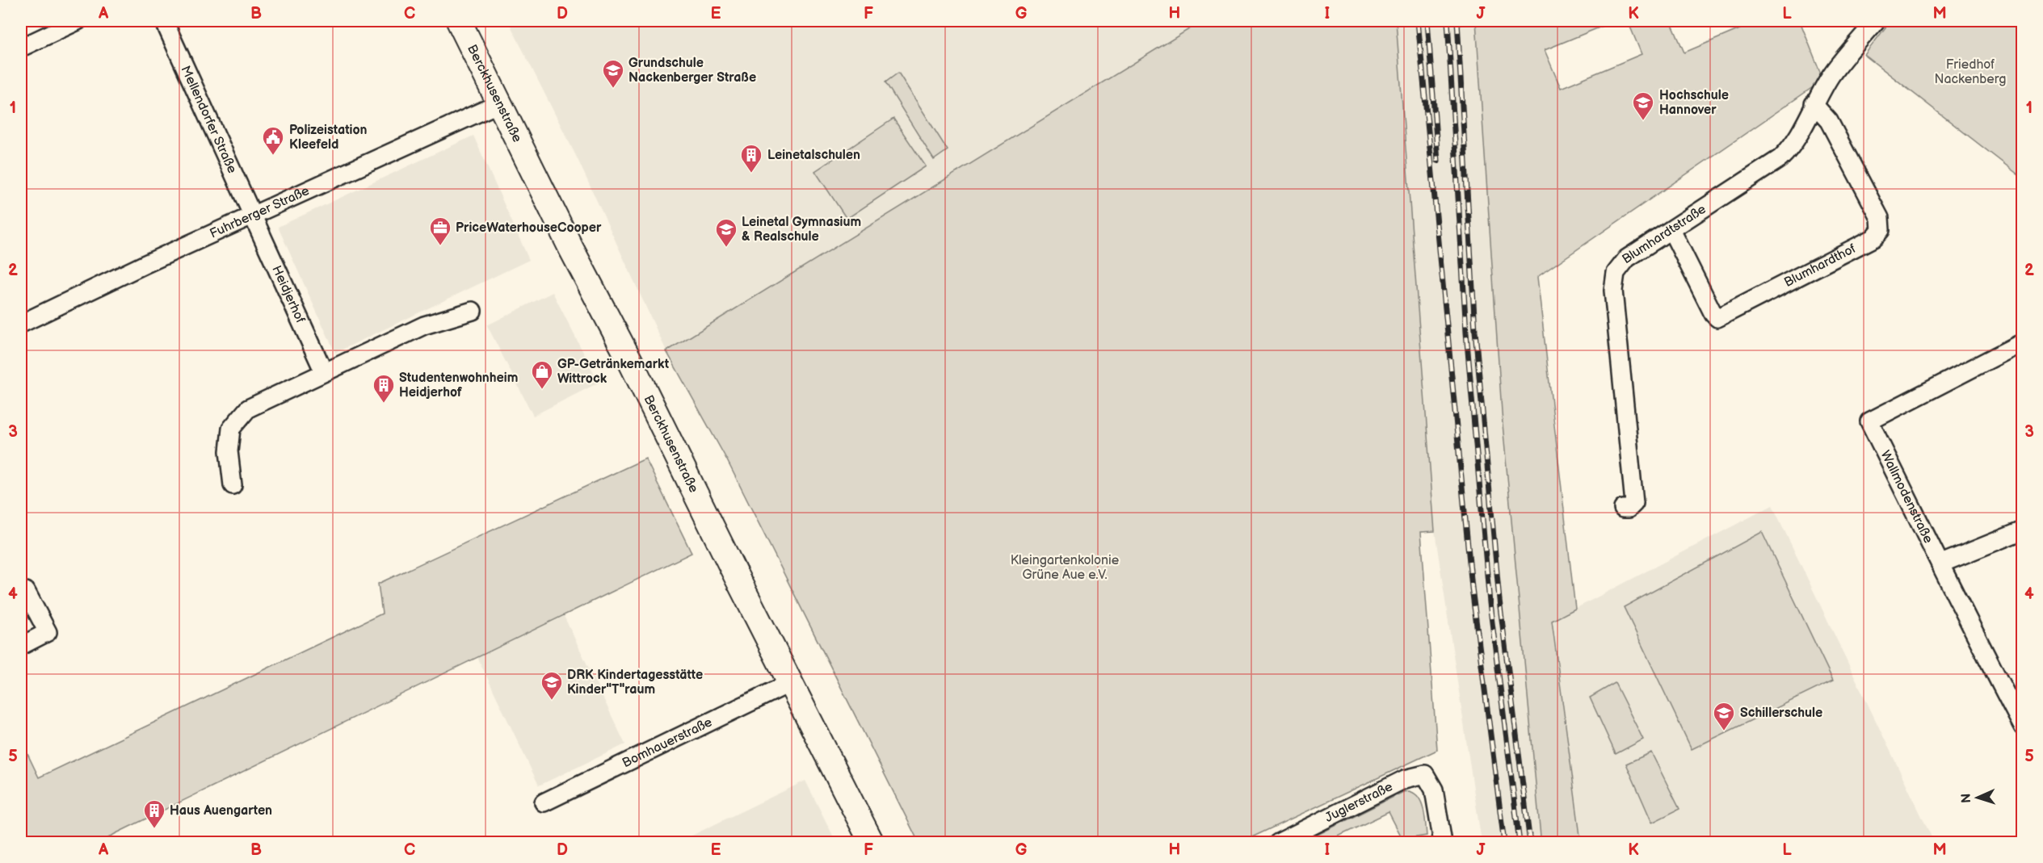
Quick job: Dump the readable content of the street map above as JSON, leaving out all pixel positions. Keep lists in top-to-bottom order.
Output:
{
  "streets": {
    "street": [
      "Berckhusenstraße",
      "Mellendorfer Straße",
      "Fuhrberger Straße",
      "Blumhardtstraße",
      "Blumhardthof",
      "Heidjerhof",
      "Wallmodenstraße",
      "Bomhauerstraße",
      "Juglerstraße"
    ]
  },
  "crossings": [
    ["Berckhusenstraße", "Fuhrberger Straße"],
    ["Berckhusenstraße", "Bomhauerstraße"],
    ["Mellendorfer Straße", "Fuhrberger Straße"],
    ["Mellendorfer Straße", "Heidjerhof"],
    ["Fuhrberger Straße", "Heidjerhof"],
    ["Blumhardtstraße", "Blumhardthof"]
  ],
  "parks": ["Friedhof Nackenberg", "Kleingartenkolonie Grüne Aue e.V."],
  "places": {
    "school or university": [
      "Grundschule Nackenberger Straße",
      "Hochschule Hannover",
      "Leinetal Gymnasium & Realschule",
      "DRK Kindertagesstätte Kinder\"T\"raum",
      "Schillerschule"
    ],
    "public building": ["Polizeistation Kleefeld"],
    "building": ["Leinetalschulen", "Studentenwohnheim Heidjerhof", "Haus Auengarten"],
    "office": ["PriceWaterhouseCooper"],
    "shop": ["GP-Getränkemarkt Wittrock"]
  },
  "north": "left",
  "grid": {
    "columns": [
      "A",
      "B",
      "C",
      "D",
      "E",
      "F",
      "G",
      "H",
      "I",
      "J",
      "K",
      "L",
      "M"
    ],
    "rows": [
      "1",
      "2",
      "3",
      "4",
      "5"
    ]
  }
}
